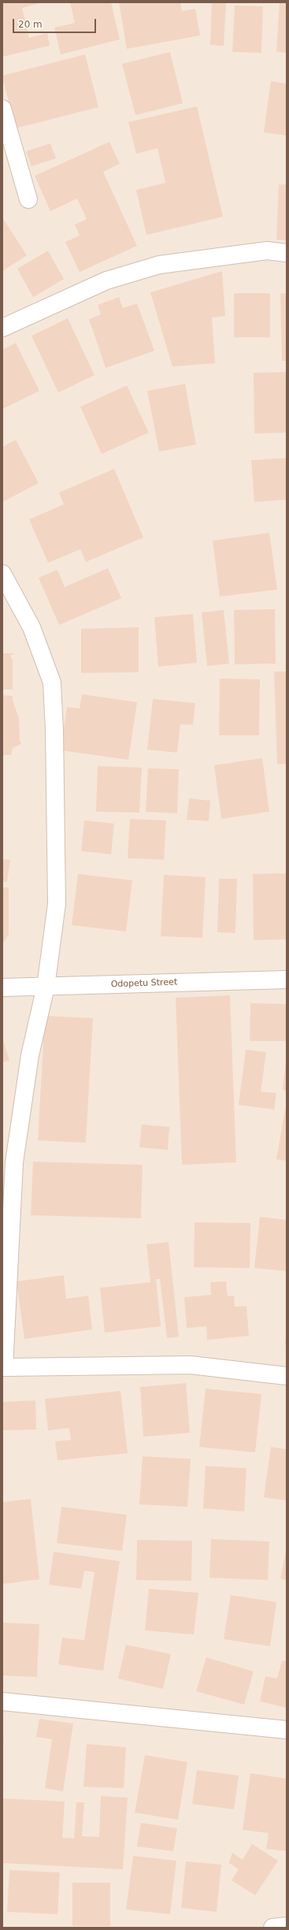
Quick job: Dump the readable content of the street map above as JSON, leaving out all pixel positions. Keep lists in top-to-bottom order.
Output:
{
  "streets": {
    "street": ["Odopetu Street"]
  },
  "scale_bar": "20 m"
}
